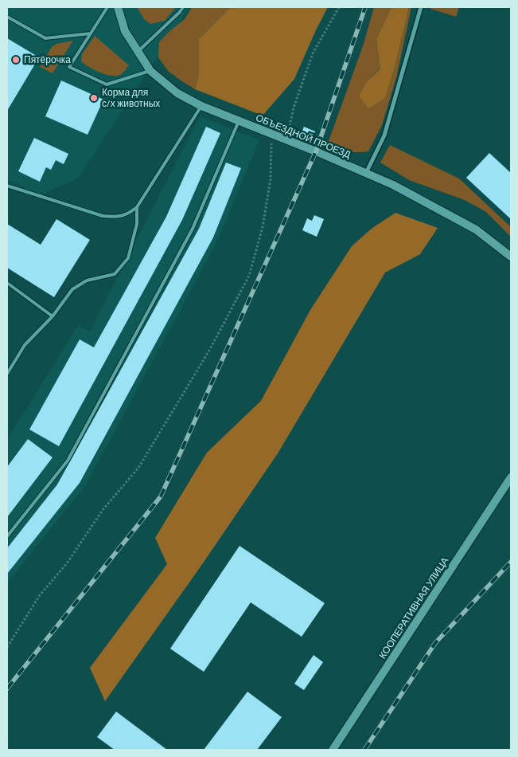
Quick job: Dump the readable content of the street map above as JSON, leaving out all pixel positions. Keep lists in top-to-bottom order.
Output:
{
  "streets": {
    "main road": ["ОБЪЕЗДНОЙ ПРОЕЗД", "КООПЕРАТИВНАЯ УЛИЦА"]
  },
  "places": ["Пятёрочка", "Корма для с/х животных"]
}
